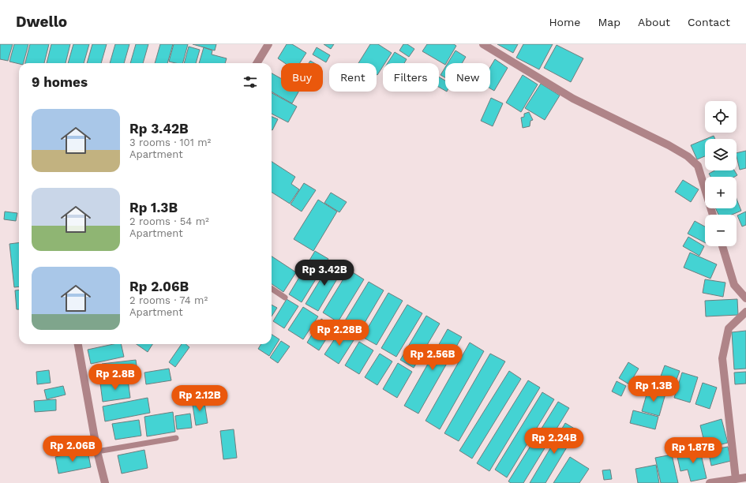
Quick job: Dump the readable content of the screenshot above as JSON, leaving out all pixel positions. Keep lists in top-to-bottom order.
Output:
{
  "page": {
    "header": "Dwello",
    "nav": [
      "Home",
      "Map",
      "About",
      "Contact"
    ],
    "chip": [
      "Buy",
      "Rent",
      "Filters",
      "New"
    ],
    "heading": "9 homes",
    "map_buttons": ["+", "−"],
    "list": [
      {
        "name": "Rp 3.42B",
        "note": "3 rooms · 101 m² · Apartment"
      },
      {
        "name": "Rp 1.3B",
        "note": "2 rooms · 54 m² · Apartment"
      },
      {
        "name": "Rp 2.06B",
        "note": "2 rooms · 74 m² · Apartment"
      }
    ],
    "price": [
      "Rp 3.42B",
      "Rp 2.28B",
      "Rp 2.56B",
      "Rp 2.8B",
      "Rp 1.3B",
      "Rp 2.12B",
      "Rp 2.24B",
      "Rp 2.06B",
      "Rp 1.87B"
    ]
  }
}
